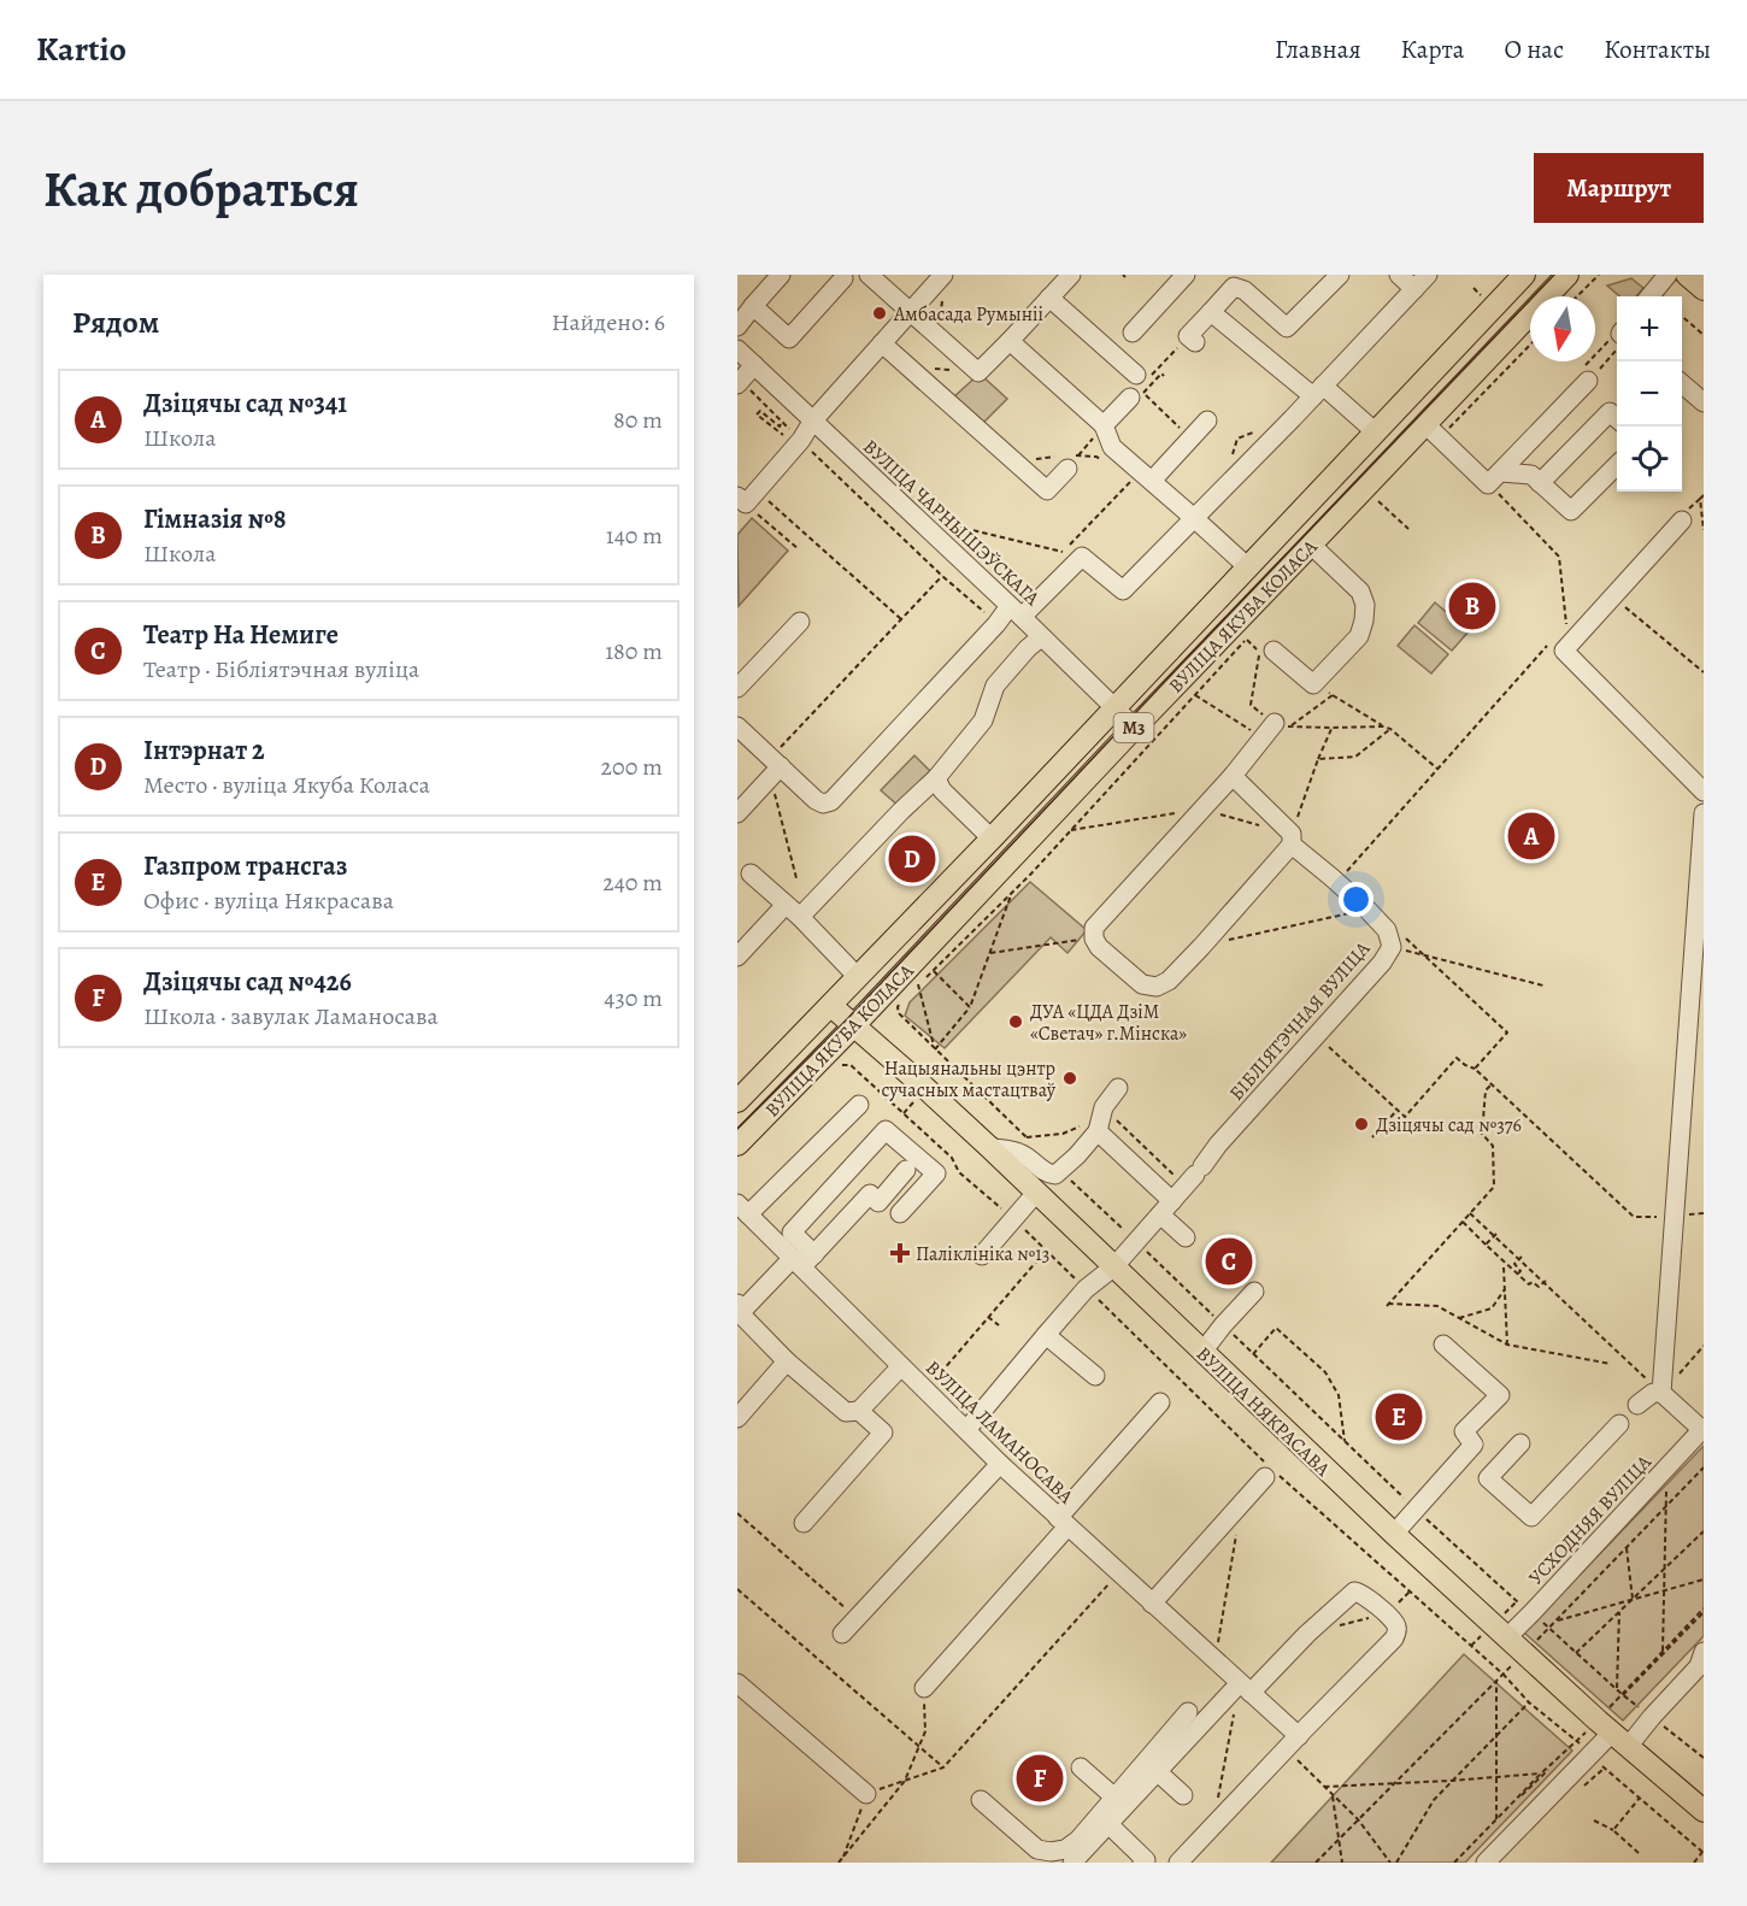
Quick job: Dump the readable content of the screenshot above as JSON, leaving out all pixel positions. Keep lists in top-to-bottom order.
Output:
{
  "streets": {
    "main road": ["ВУЛІЦА ЯКУБА КОЛАСА", "М3", "ВУЛІЦА НЯКРАСАВА"],
    "street": [
      "ВУЛІЦА ЧАРНЫШЭЎСКАГА",
      "БІБЛІЯТЭЧНАЯ ВУЛІЦА",
      "ВУЛІЦА ЛАМАНОСАВА",
      "УСХОДНЯЯ ВУЛІЦА"
    ]
  },
  "crossings": [
    ["ВУЛІЦА ЧАРНЫШЭЎСКАГА", "ВУЛІЦА ЯКУБА КОЛАСА"],
    ["ВУЛІЦА ЯКУБА КОЛАСА", "ВУЛІЦА НЯКРАСАВА"],
    ["БІБЛІЯТЭЧНАЯ ВУЛІЦА", "ВУЛІЦА НЯКРАСАВА"],
    ["БІБЛІЯТЭЧНАЯ ВУЛІЦА", "ВУЛІЦА ЛАМАНОСАВА"],
    ["ВУЛІЦА НЯКРАСАВА", "УСХОДНЯЯ ВУЛІЦА"]
  ],
  "places": {
    "other": [
      "Амбасада Румыніі",
      "ДУА «ЦДА ДзіМ «Светач» г.Мінска»",
      "Нацыянальны цэнтр сучасных мастацтваў",
      "Дзіцячы сад №376"
    ],
    "health": ["Паліклініка №13"]
  },
  "north": "bottom",
  "page": {
    "header": "Kartio",
    "nav": [
      "Главная",
      "Карта",
      "О нас",
      "Контакты"
    ],
    "buttons": "Маршрут",
    "title": "Как добраться",
    "heading": ["Рядом", "Найдено: 6"],
    "map_buttons": ["+", "−"],
    "list": [
      {
        "mark": "A",
        "name": "Дзіцячы сад №341",
        "note": "Школа",
        "value": "80 m"
      },
      {
        "mark": "B",
        "name": "Гімназія №8",
        "note": "Школа",
        "value": "140 m"
      },
      {
        "mark": "C",
        "name": "Театр На Немиге",
        "note": "Театр · Бібліятэчная вуліца",
        "value": "180 m"
      },
      {
        "mark": "D",
        "name": "Інтэрнат 2",
        "note": "Место · вуліца Якуба Коласа",
        "value": "200 m"
      },
      {
        "mark": "E",
        "name": "Газпром трансгаз",
        "note": "Офис · вуліца Някрасава",
        "value": "240 m"
      },
      {
        "mark": "F",
        "name": "Дзіцячы сад №426",
        "note": "Школа · завулак Ламаносава",
        "value": "430 m"
      }
    ],
    "pins": [
      "B",
      "A",
      "D",
      "C",
      "E",
      "F"
    ]
  }
}
